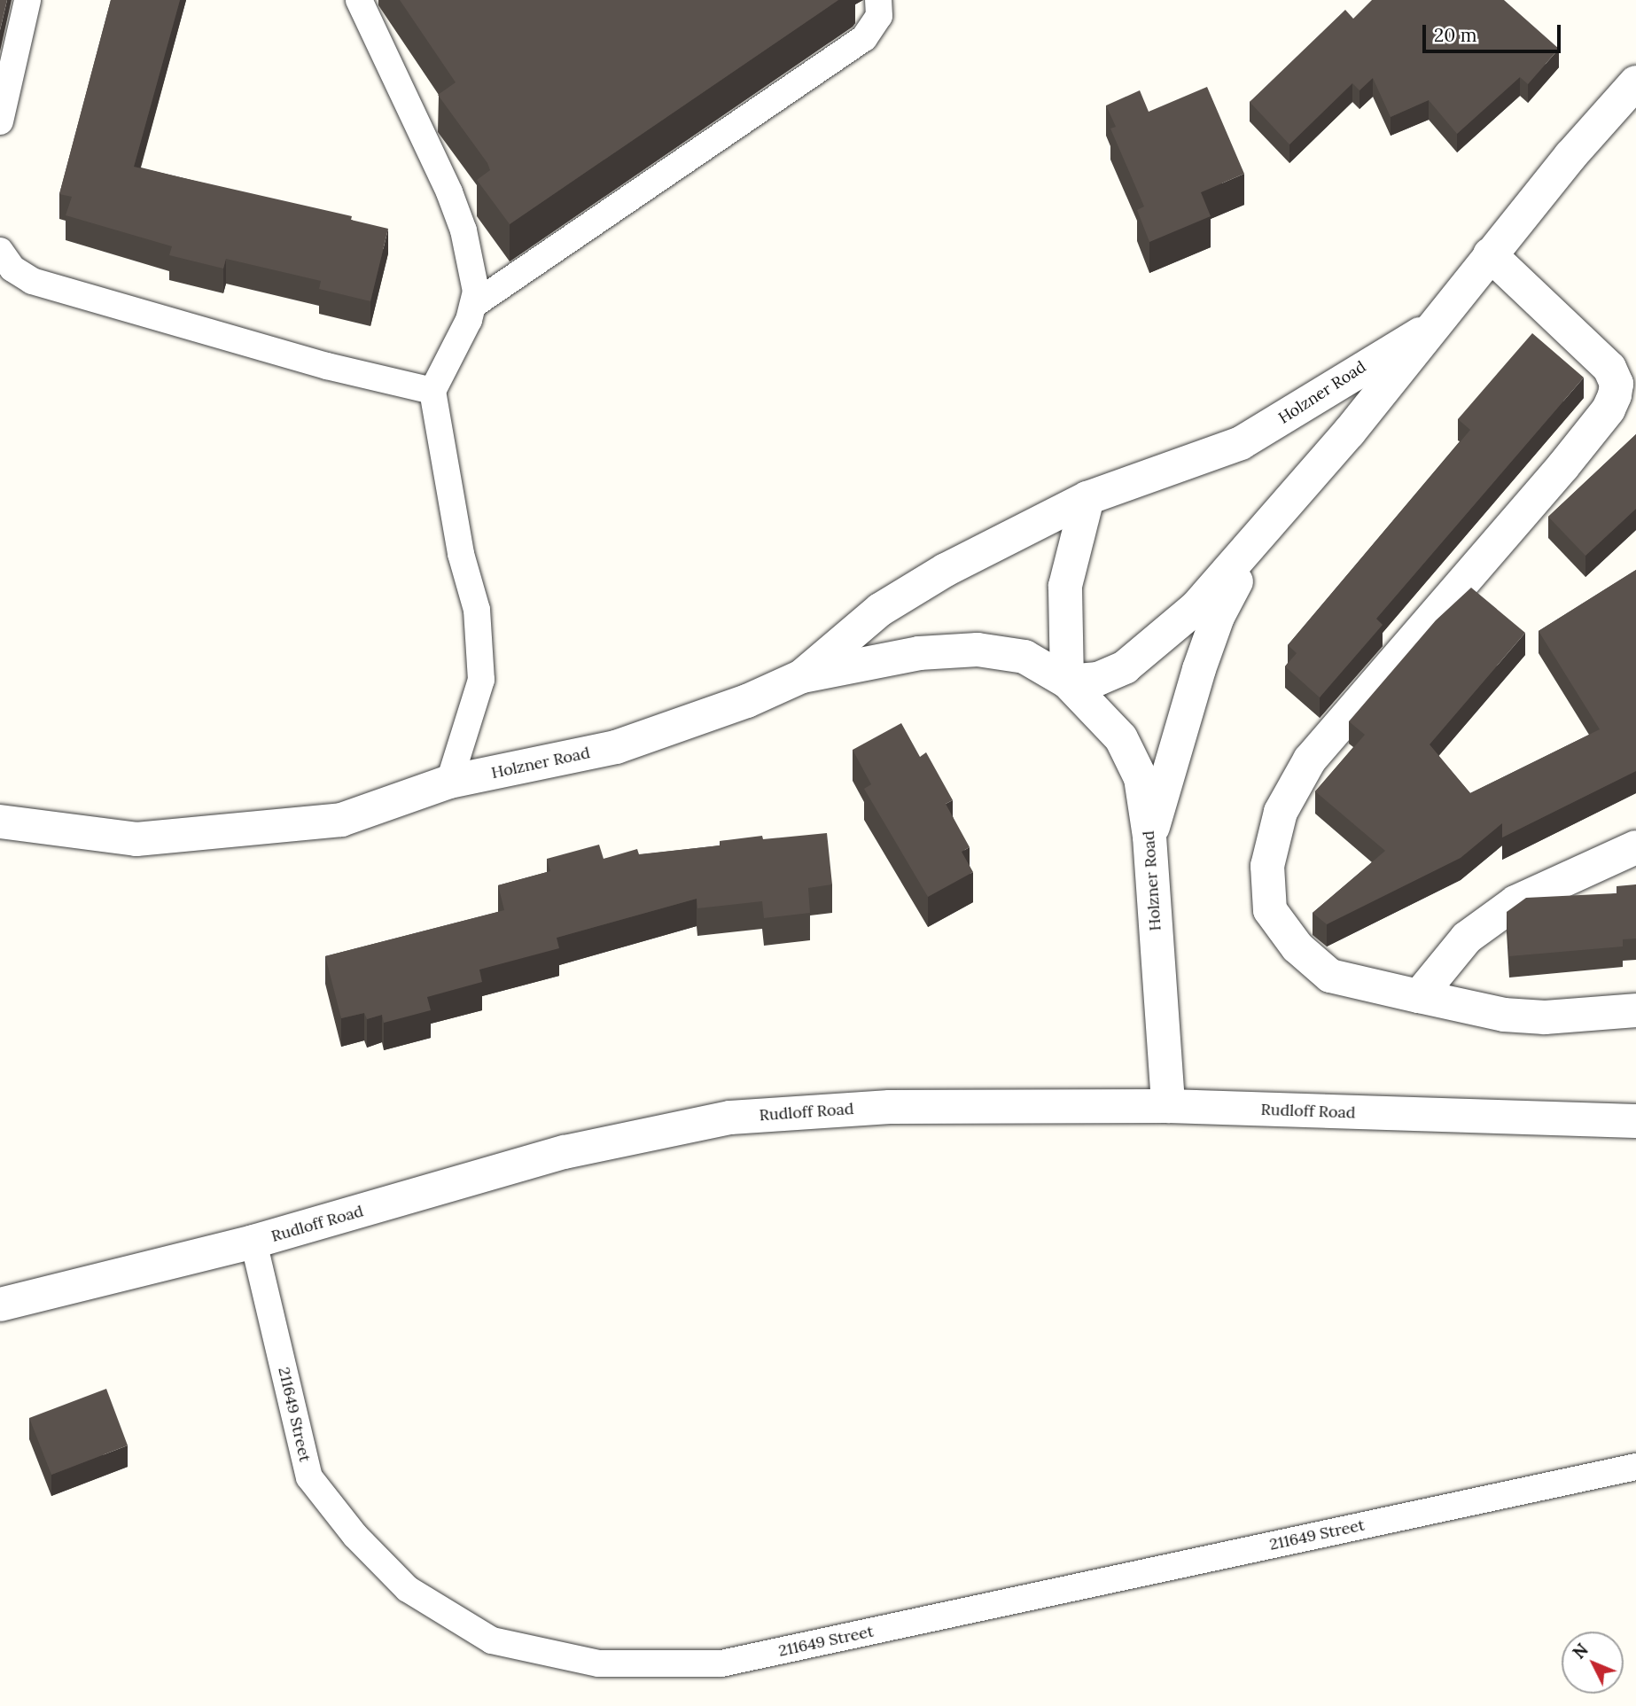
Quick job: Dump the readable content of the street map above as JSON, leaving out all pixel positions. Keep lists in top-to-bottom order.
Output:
{
  "streets": {
    "street": ["Holzner Road", "Rudloff Road"],
    "lane": ["211649 Street"]
  },
  "crossings": [
    ["Holzner Road", "Rudloff Road"],
    ["Rudloff Road", "211649 Street"]
  ],
  "scale_bar": "20 m",
  "north": "top left"
}
